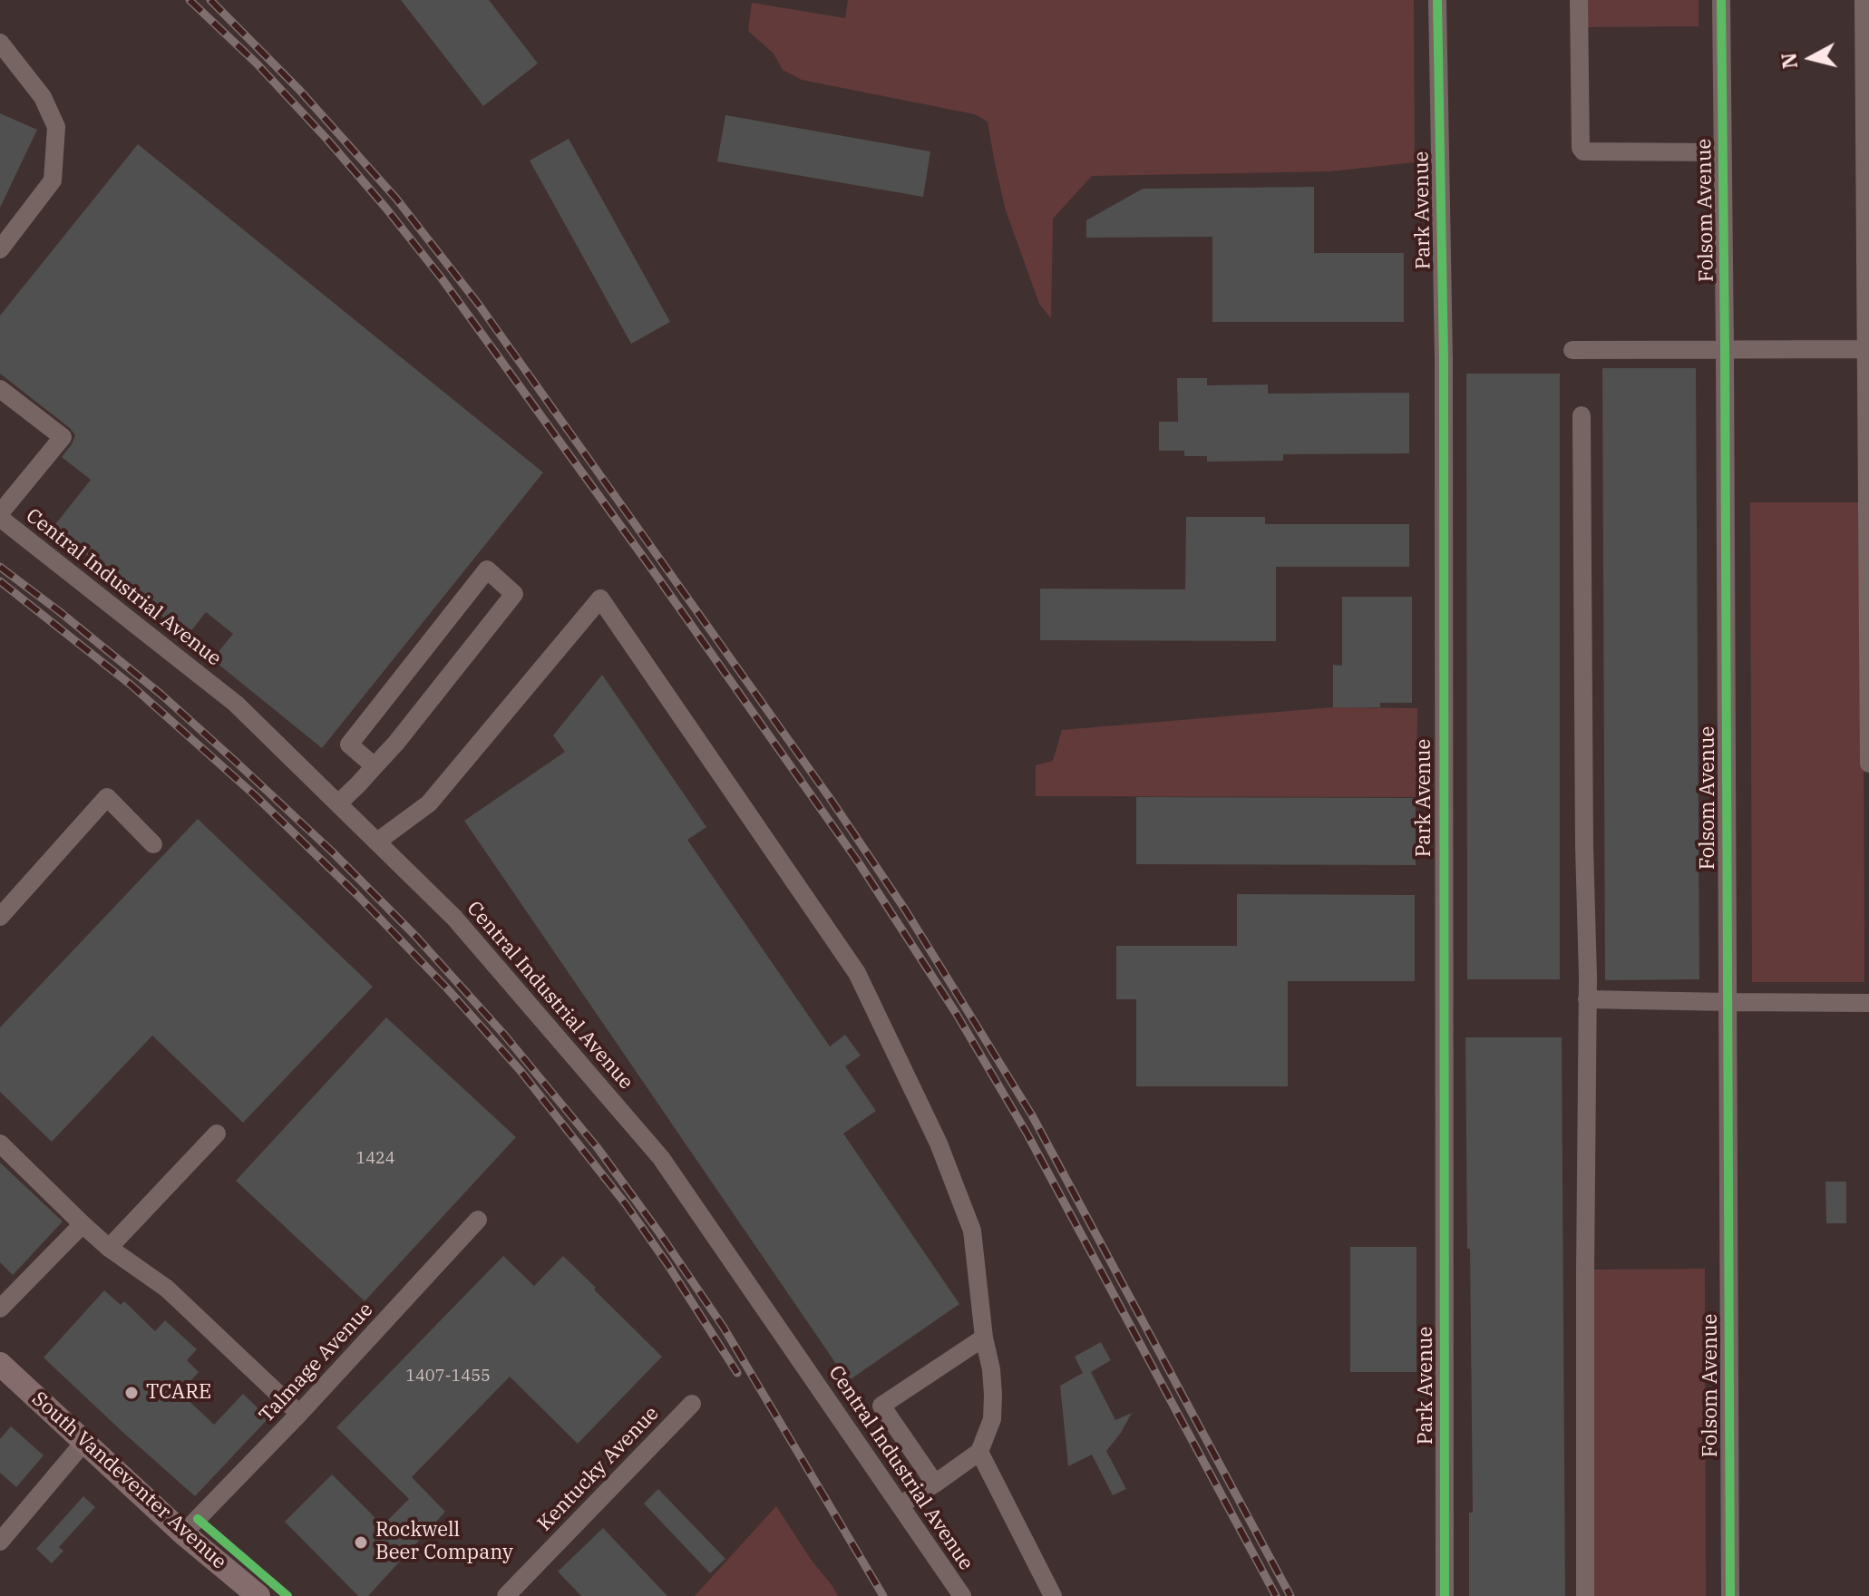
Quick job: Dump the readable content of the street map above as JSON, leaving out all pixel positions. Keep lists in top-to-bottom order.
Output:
{
  "streets": {
    "main road": ["South Vandeventer Avenue"],
    "street": [
      "Park Avenue",
      "Folsom Avenue",
      "Central Industrial Avenue",
      "Talmage Avenue",
      "Kentucky Avenue"
    ]
  },
  "crossings": [
    ["Talmage Avenue", "South Vandeventer Avenue"]
  ],
  "places": ["TCARE", "Rockwell Beer Company"],
  "house_numbers": ["1424", "1407-1455"],
  "north": "left"
}
